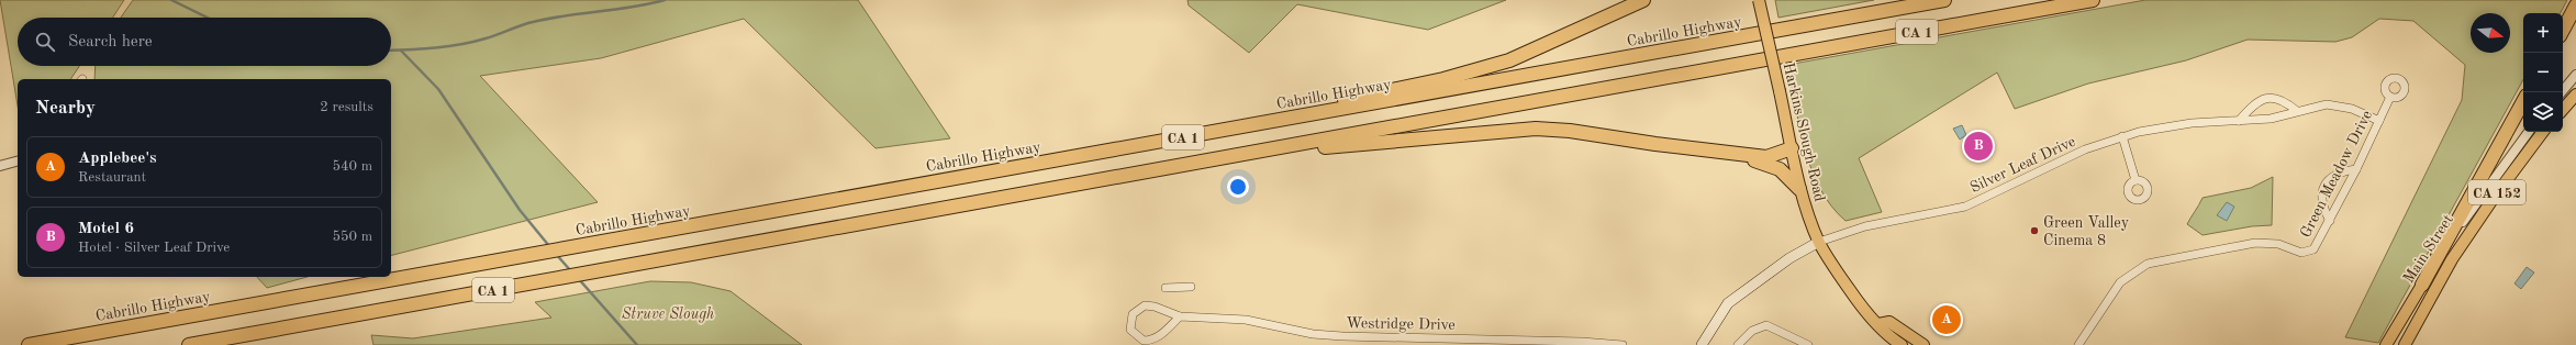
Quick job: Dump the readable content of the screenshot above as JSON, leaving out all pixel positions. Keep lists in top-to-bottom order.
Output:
{
  "streets": {
    "highway": ["Cabrillo Highway", "CA 1"],
    "main road": ["Harkins Slough Road", "CA 152", "Main Street"],
    "street": ["Silver Leaf Drive", "Green Meadow Drive", "Westridge Drive"]
  },
  "crossings": [
    ["Harkins Slough Road", "Silver Leaf Drive"],
    ["Silver Leaf Drive", "Green Meadow Drive"]
  ],
  "parks": ["Struve Slough"],
  "places": ["Green Valley Cinema 8"],
  "north": "right",
  "page": {
    "map_buttons": ["+", "−"],
    "search": "Search here",
    "heading": ["Nearby", "2 results"],
    "pins": ["B", "A"],
    "list": [
      {
        "mark": "A",
        "name": "Applebee's",
        "note": "Restaurant",
        "value": "540 m"
      },
      {
        "mark": "B",
        "name": "Motel 6",
        "note": "Hotel · Silver Leaf Drive",
        "value": "550 m"
      }
    ]
  }
}
